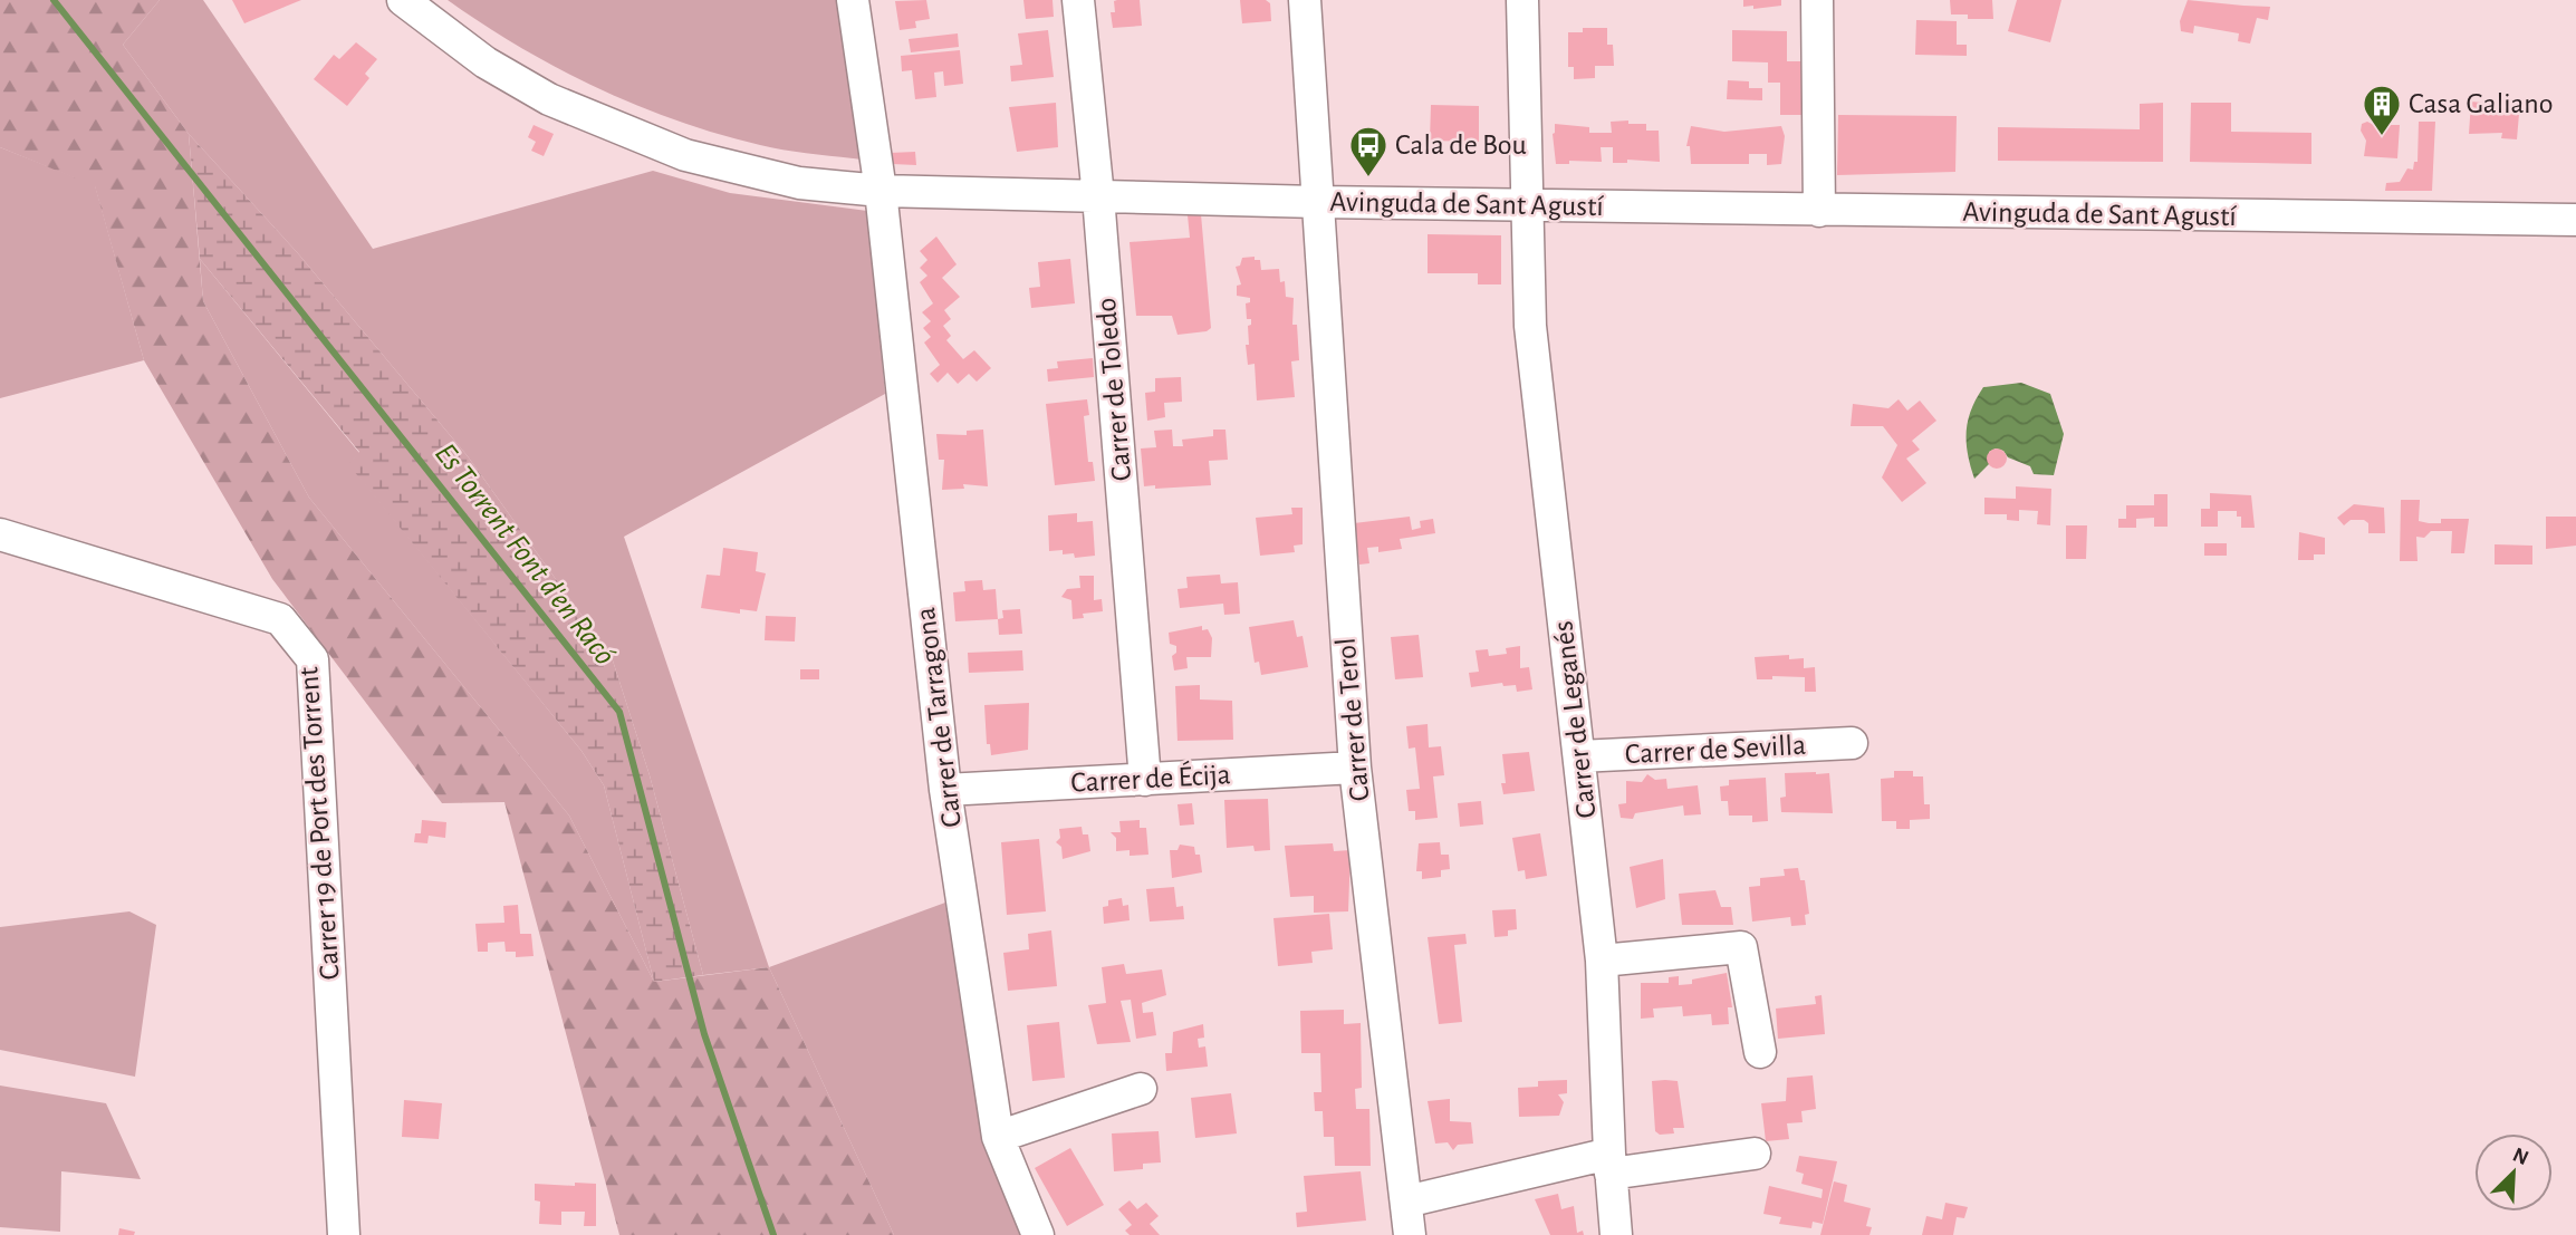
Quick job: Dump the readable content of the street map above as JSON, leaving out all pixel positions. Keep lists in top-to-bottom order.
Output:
{
  "streets": {
    "street": [
      "Avinguda de Sant Agustí",
      "Carrer de Toledo",
      "Carrer de Tarragona",
      "Carrer de Terol",
      "Carrer de Leganés",
      "Carrer de Sevilla",
      "Carrer de Écija",
      "Carrer 19 de Port des Torrent"
    ]
  },
  "crossings": [
    ["Avinguda de Sant Agustí", "Carrer de Toledo"],
    ["Avinguda de Sant Agustí", "Carrer de Tarragona"],
    ["Avinguda de Sant Agustí", "Carrer de Terol"],
    ["Avinguda de Sant Agustí", "Carrer de Leganés"],
    ["Carrer de Toledo", "Carrer de Écija"],
    ["Carrer de Tarragona", "Carrer de Écija"],
    ["Carrer de Terol", "Carrer de Écija"],
    ["Carrer de Leganés", "Carrer de Sevilla"]
  ],
  "water": ["Es Torrent Font d'en Racó"],
  "places": {
    "building": ["Casa Galiano"],
    "bus stop": ["Cala de Bou"]
  },
  "north": "top right"
}
